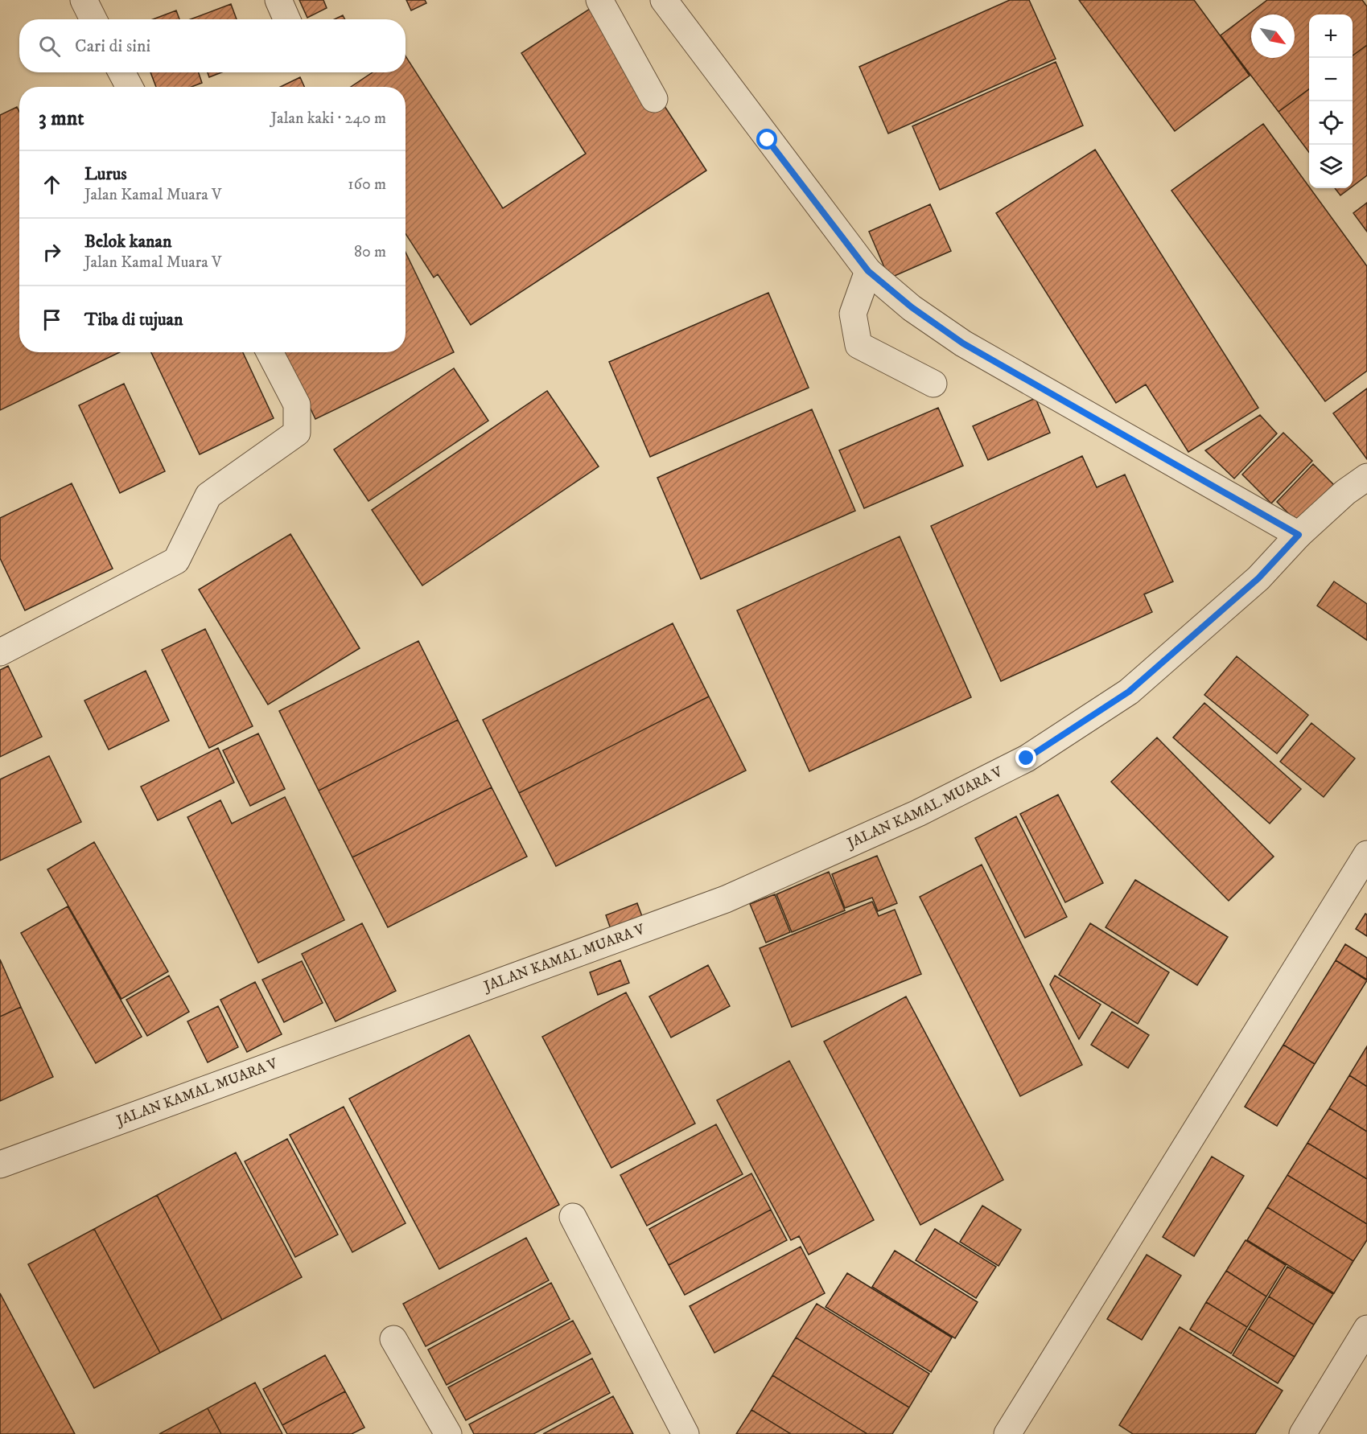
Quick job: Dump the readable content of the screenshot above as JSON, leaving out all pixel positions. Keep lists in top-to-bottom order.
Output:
{
  "streets": {
    "street": ["JALAN KAMAL MUARA V"]
  },
  "north": "bottom right",
  "page": {
    "map_buttons": ["+", "−"],
    "search": "Cari di sini",
    "heading": ["3 mnt", "Jalan kaki · 240 m"],
    "list": [
      ["Lurus", "Jalan Kamal Muara V", "160 m"],
      ["Belok kanan", "Jalan Kamal Muara V", "80 m"],
      "Tiba di tujuan"
    ]
  }
}
